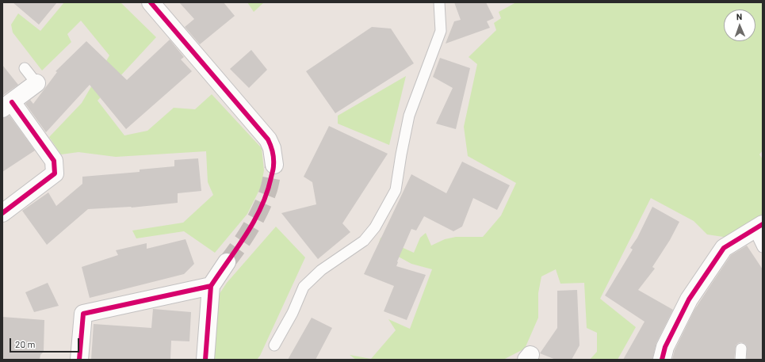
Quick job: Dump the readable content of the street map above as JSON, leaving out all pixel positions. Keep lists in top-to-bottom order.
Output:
{
  "scale_bar": "20 m",
  "north": "top"
}
